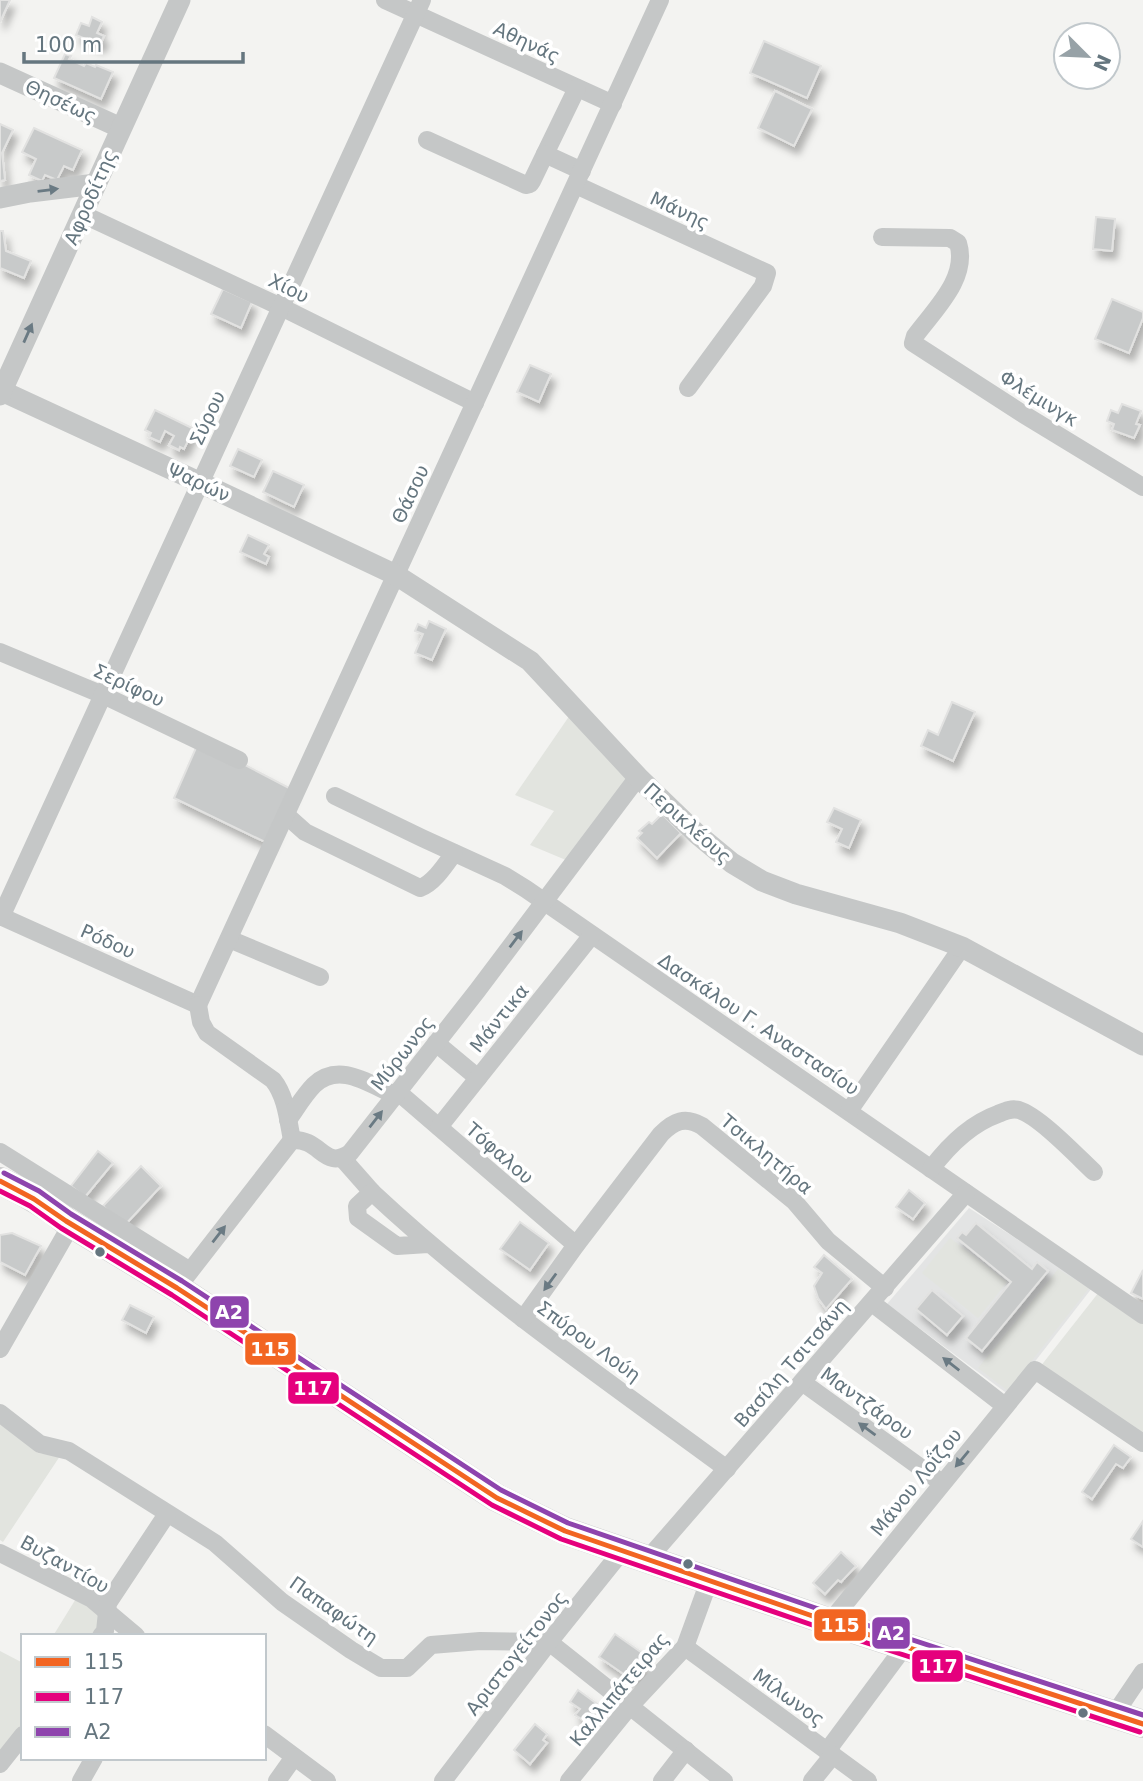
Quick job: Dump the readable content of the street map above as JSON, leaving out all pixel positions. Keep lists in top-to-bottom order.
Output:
{
  "streets": {
    "street": [
      "Αθηνάς",
      "Θησέως",
      "Αφροδίτης",
      "Μάνης",
      "Χίου",
      "Φλέμινγκ",
      "Σύρου",
      "Ψαρών",
      "Θάσου",
      "Σερίφου",
      "Περικλέους",
      "Ρόδου",
      "Μάντικα",
      "Δασκάλου Γ. Αναστασίου",
      "Μύρωνος",
      "Τόφαλου",
      "Τσικλητήρα",
      "Σπύρου Λούη",
      "Βασίλη Τσιτσάνη",
      "Μαντζάρου",
      "Μάνου Λοΐζου",
      "Βυζαντίου",
      "Παπαφώτη",
      "Αριστογείτονος",
      "Καλλιπάτειρας",
      "Μίλωνος"
    ]
  },
  "crossings": [
    ["Αθηνάς", "Σύρου"],
    ["Αθηνάς", "Θάσου"],
    ["Θησέως", "Αφροδίτης"],
    ["Αφροδίτης", "Χίου"],
    ["Αφροδίτης", "Ψαρών"],
    ["Μάνης", "Θάσου"],
    ["Χίου", "Σύρου"],
    ["Χίου", "Θάσου"],
    ["Σύρου", "Ψαρών"],
    ["Σύρου", "Σερίφου"],
    ["Σύρου", "Ρόδου"],
    ["Ψαρών", "Θάσου"],
    ["Ψαρών", "Περικλέους"],
    ["Θάσου", "Περικλέους"],
    ["Θάσου", "Ρόδου"],
    ["Περικλέους", "Μύρωνος"],
    ["Μάντικα", "Δασκάλου Γ. Αναστασίου"],
    ["Μάντικα", "Τόφαλου"],
    ["Δασκάλου Γ. Αναστασίου", "Μύρωνος"],
    ["Δασκάλου Γ. Αναστασίου", "Βασίλη Τσιτσάνη"],
    ["Μύρωνος", "Τόφαλου"],
    ["Μύρωνος", "Σπύρου Λούη"],
    ["Τόφαλου", "Τσικλητήρα"],
    ["Τσικλητήρα", "Σπύρου Λούη"],
    ["Τσικλητήρα", "Βασίλη Τσιτσάνη"],
    ["Σπύρου Λούη", "Βασίλη Τσιτσάνη"],
    ["Βασίλη Τσιτσάνη", "Μαντζάρου"],
    ["Μαντζάρου", "Μάνου Λοΐζου"],
    ["Παπαφώτη", "Αριστογείτονος"],
    ["Καλλιπάτειρας", "Μίλωνος"]
  ],
  "one_way": ["Αφροδίτης", "Μύρωνος"],
  "lines": ["transit line Α2", "transit line 115", "transit line 117"],
  "legend": ["115", "117", "Α2"],
  "scale_bar": "100 m",
  "north": "bottom right"
}
